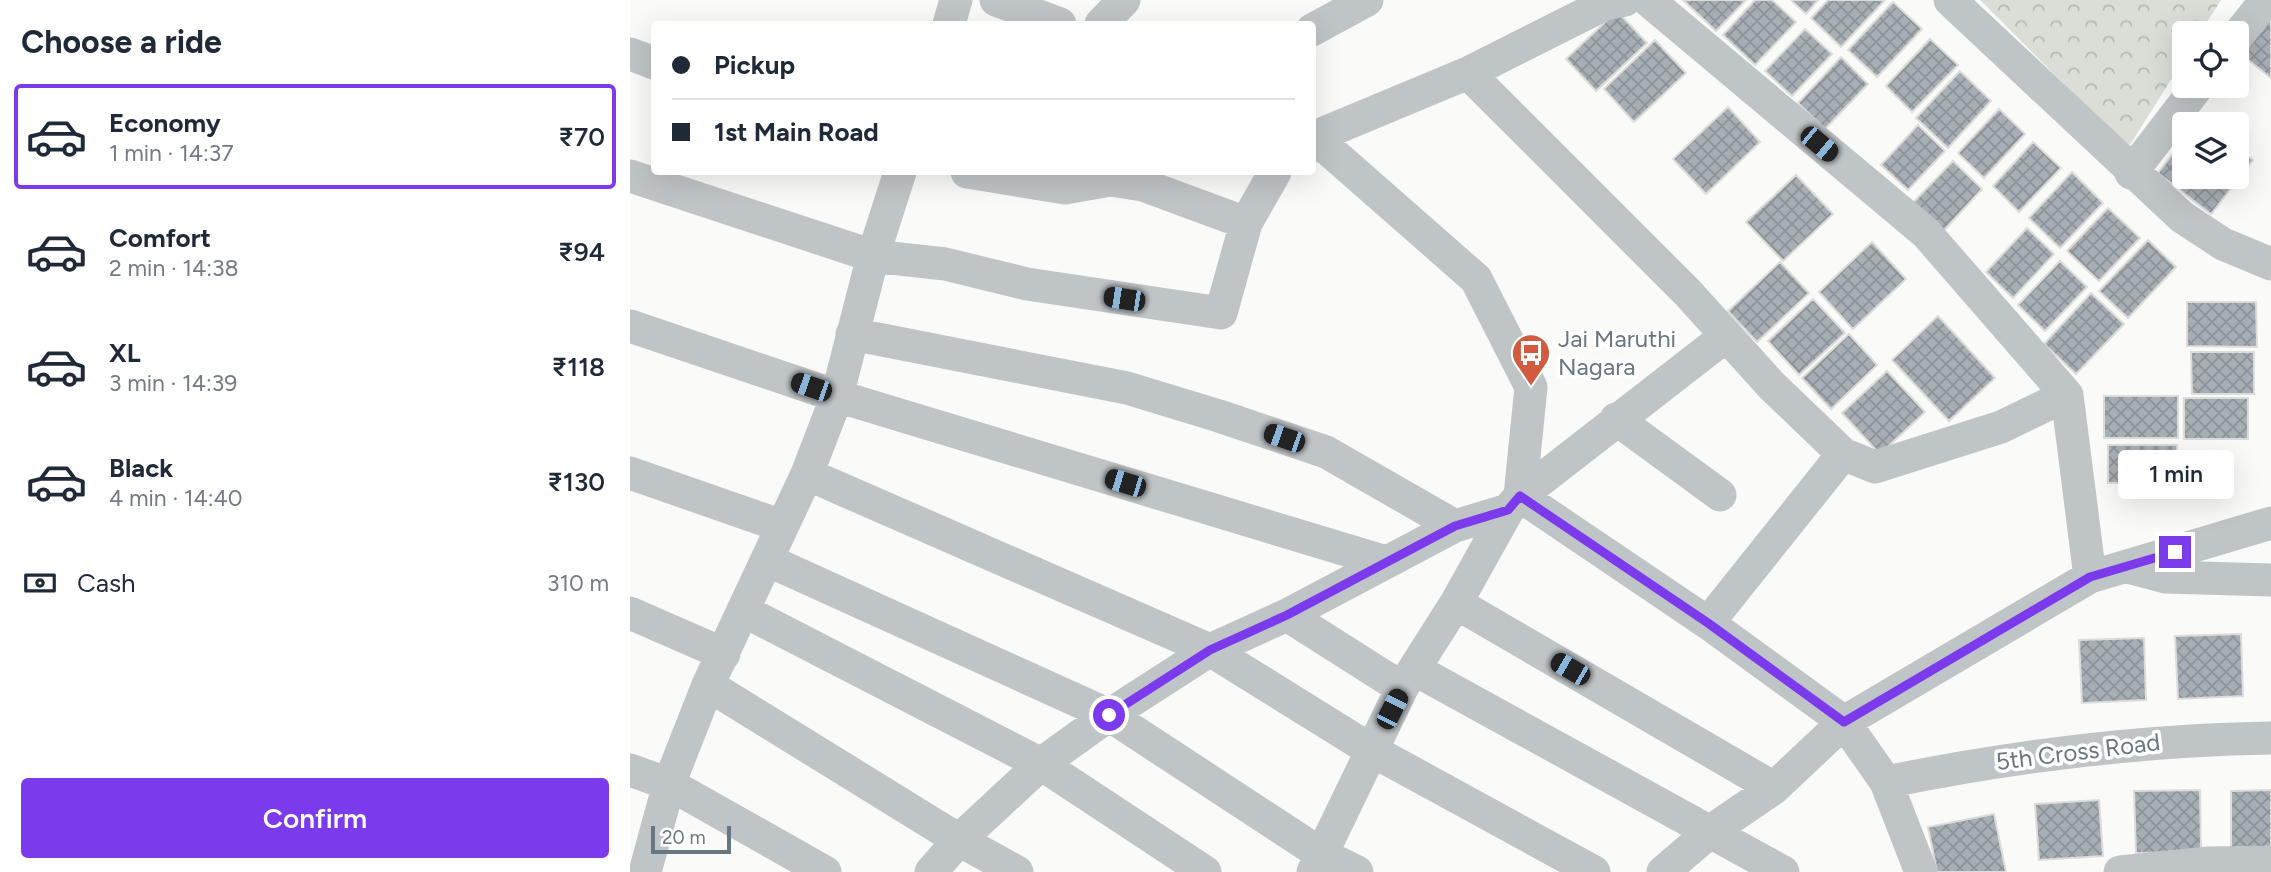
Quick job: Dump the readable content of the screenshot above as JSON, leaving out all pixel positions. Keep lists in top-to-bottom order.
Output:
{
  "streets": {
    "street": ["5th Cross Road"]
  },
  "places": {
    "bus stop": ["Jai Maruthi Nagara"]
  },
  "scale_bar": "20 m",
  "page": {
    "heading": "Choose a ride",
    "banner": ["Pickup", "1st Main Road"],
    "list": [
      {
        "name": "Economy",
        "note": "1 min · 14:37",
        "value": "₹70"
      },
      {
        "name": "Comfort",
        "note": "2 min · 14:38",
        "value": "₹94"
      },
      {
        "name": "XL",
        "note": "3 min · 14:39",
        "value": "₹118"
      },
      {
        "name": "Black",
        "note": "4 min · 14:40",
        "value": "₹130"
      }
    ],
    "bubble": "1 min",
    "pay": ["Cash", "310 m"],
    "buttons": "Confirm",
    "scale": "20 m"
  }
}
